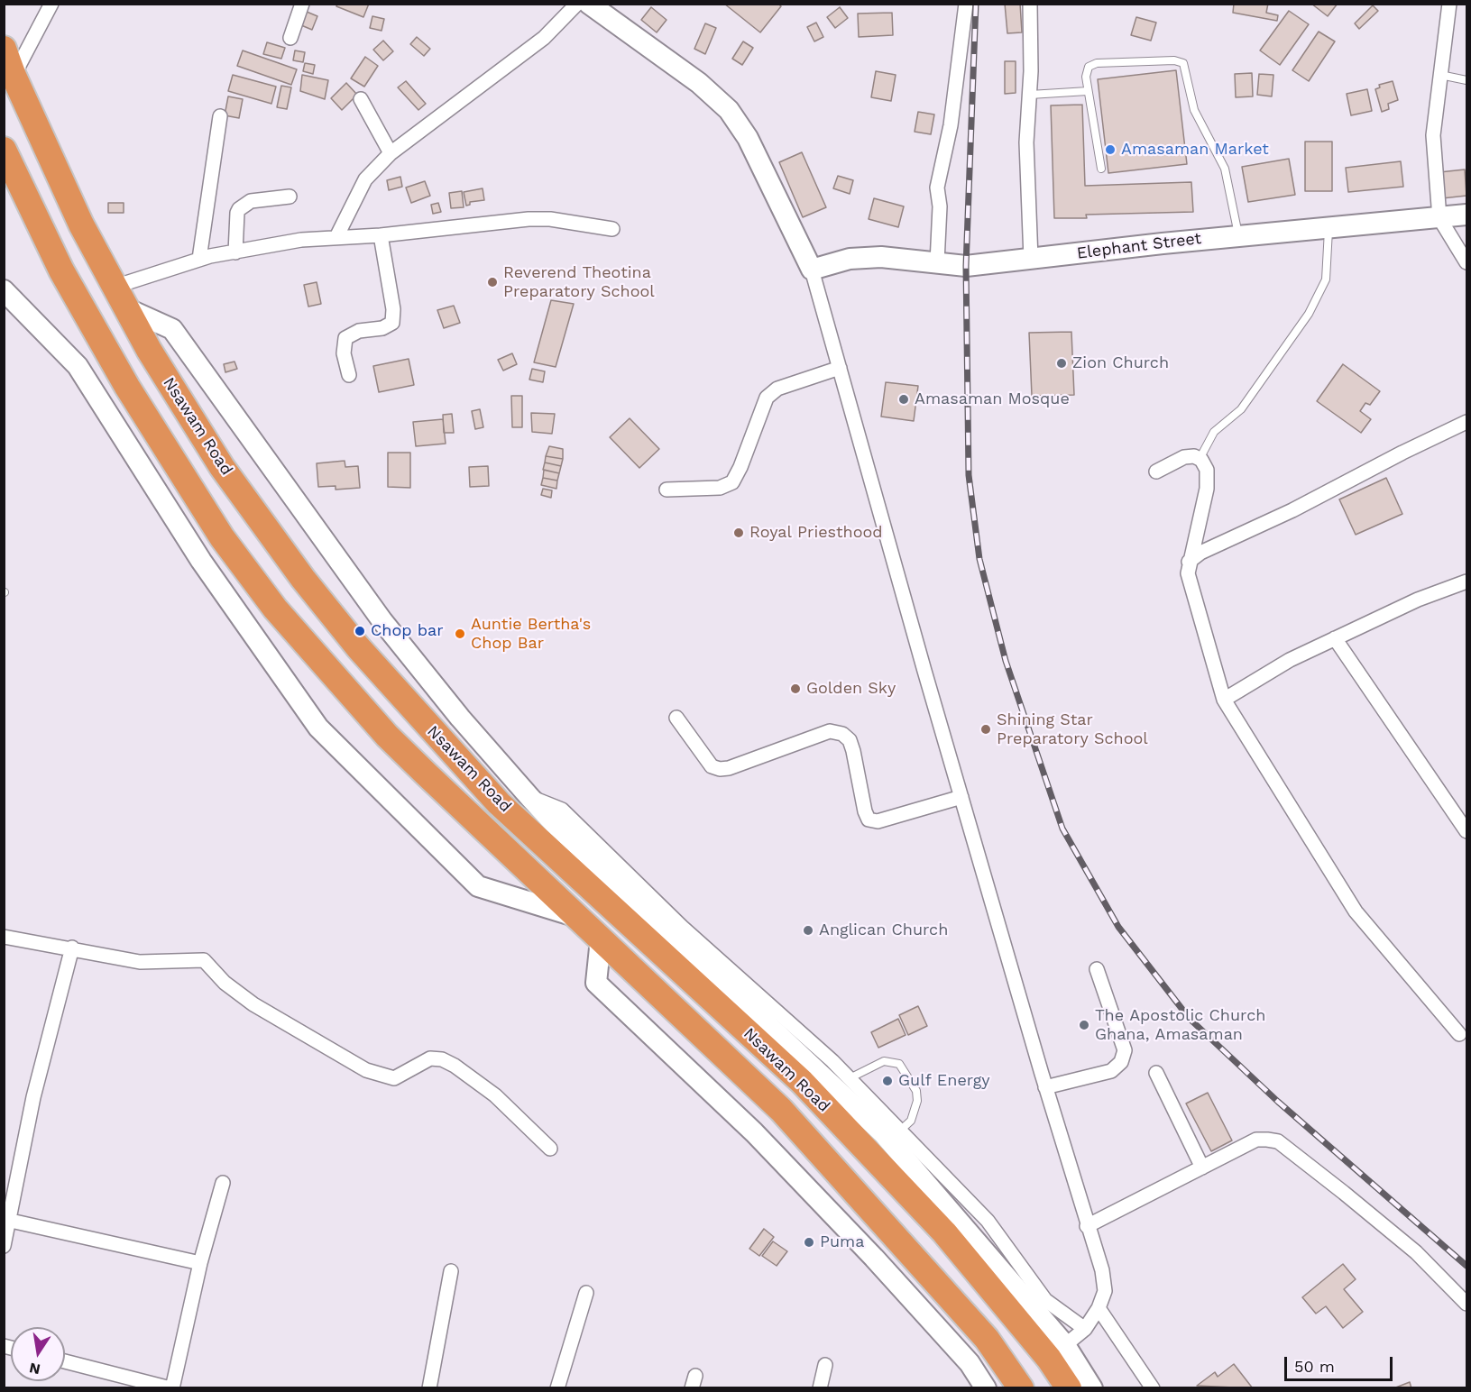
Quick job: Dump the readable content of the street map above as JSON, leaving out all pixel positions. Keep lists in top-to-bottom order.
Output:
{
  "streets": {
    "highway": ["Nsawam Road"],
    "main road": ["Elephant Street"]
  },
  "places": [
    "Amasaman Market",
    "Reverend Theotina Preparatory School",
    "Zion Church",
    "Amasaman Mosque",
    "Royal Priesthood",
    "Chop bar",
    "Auntie Bertha's Chop Bar",
    "Golden Sky",
    "Shining Star Preparatory School",
    "Anglican Church",
    "The Apostolic Church Ghana, Amasaman",
    "Gulf Energy",
    "Puma"
  ],
  "scale_bar": "50 m",
  "north": "bottom"
}
